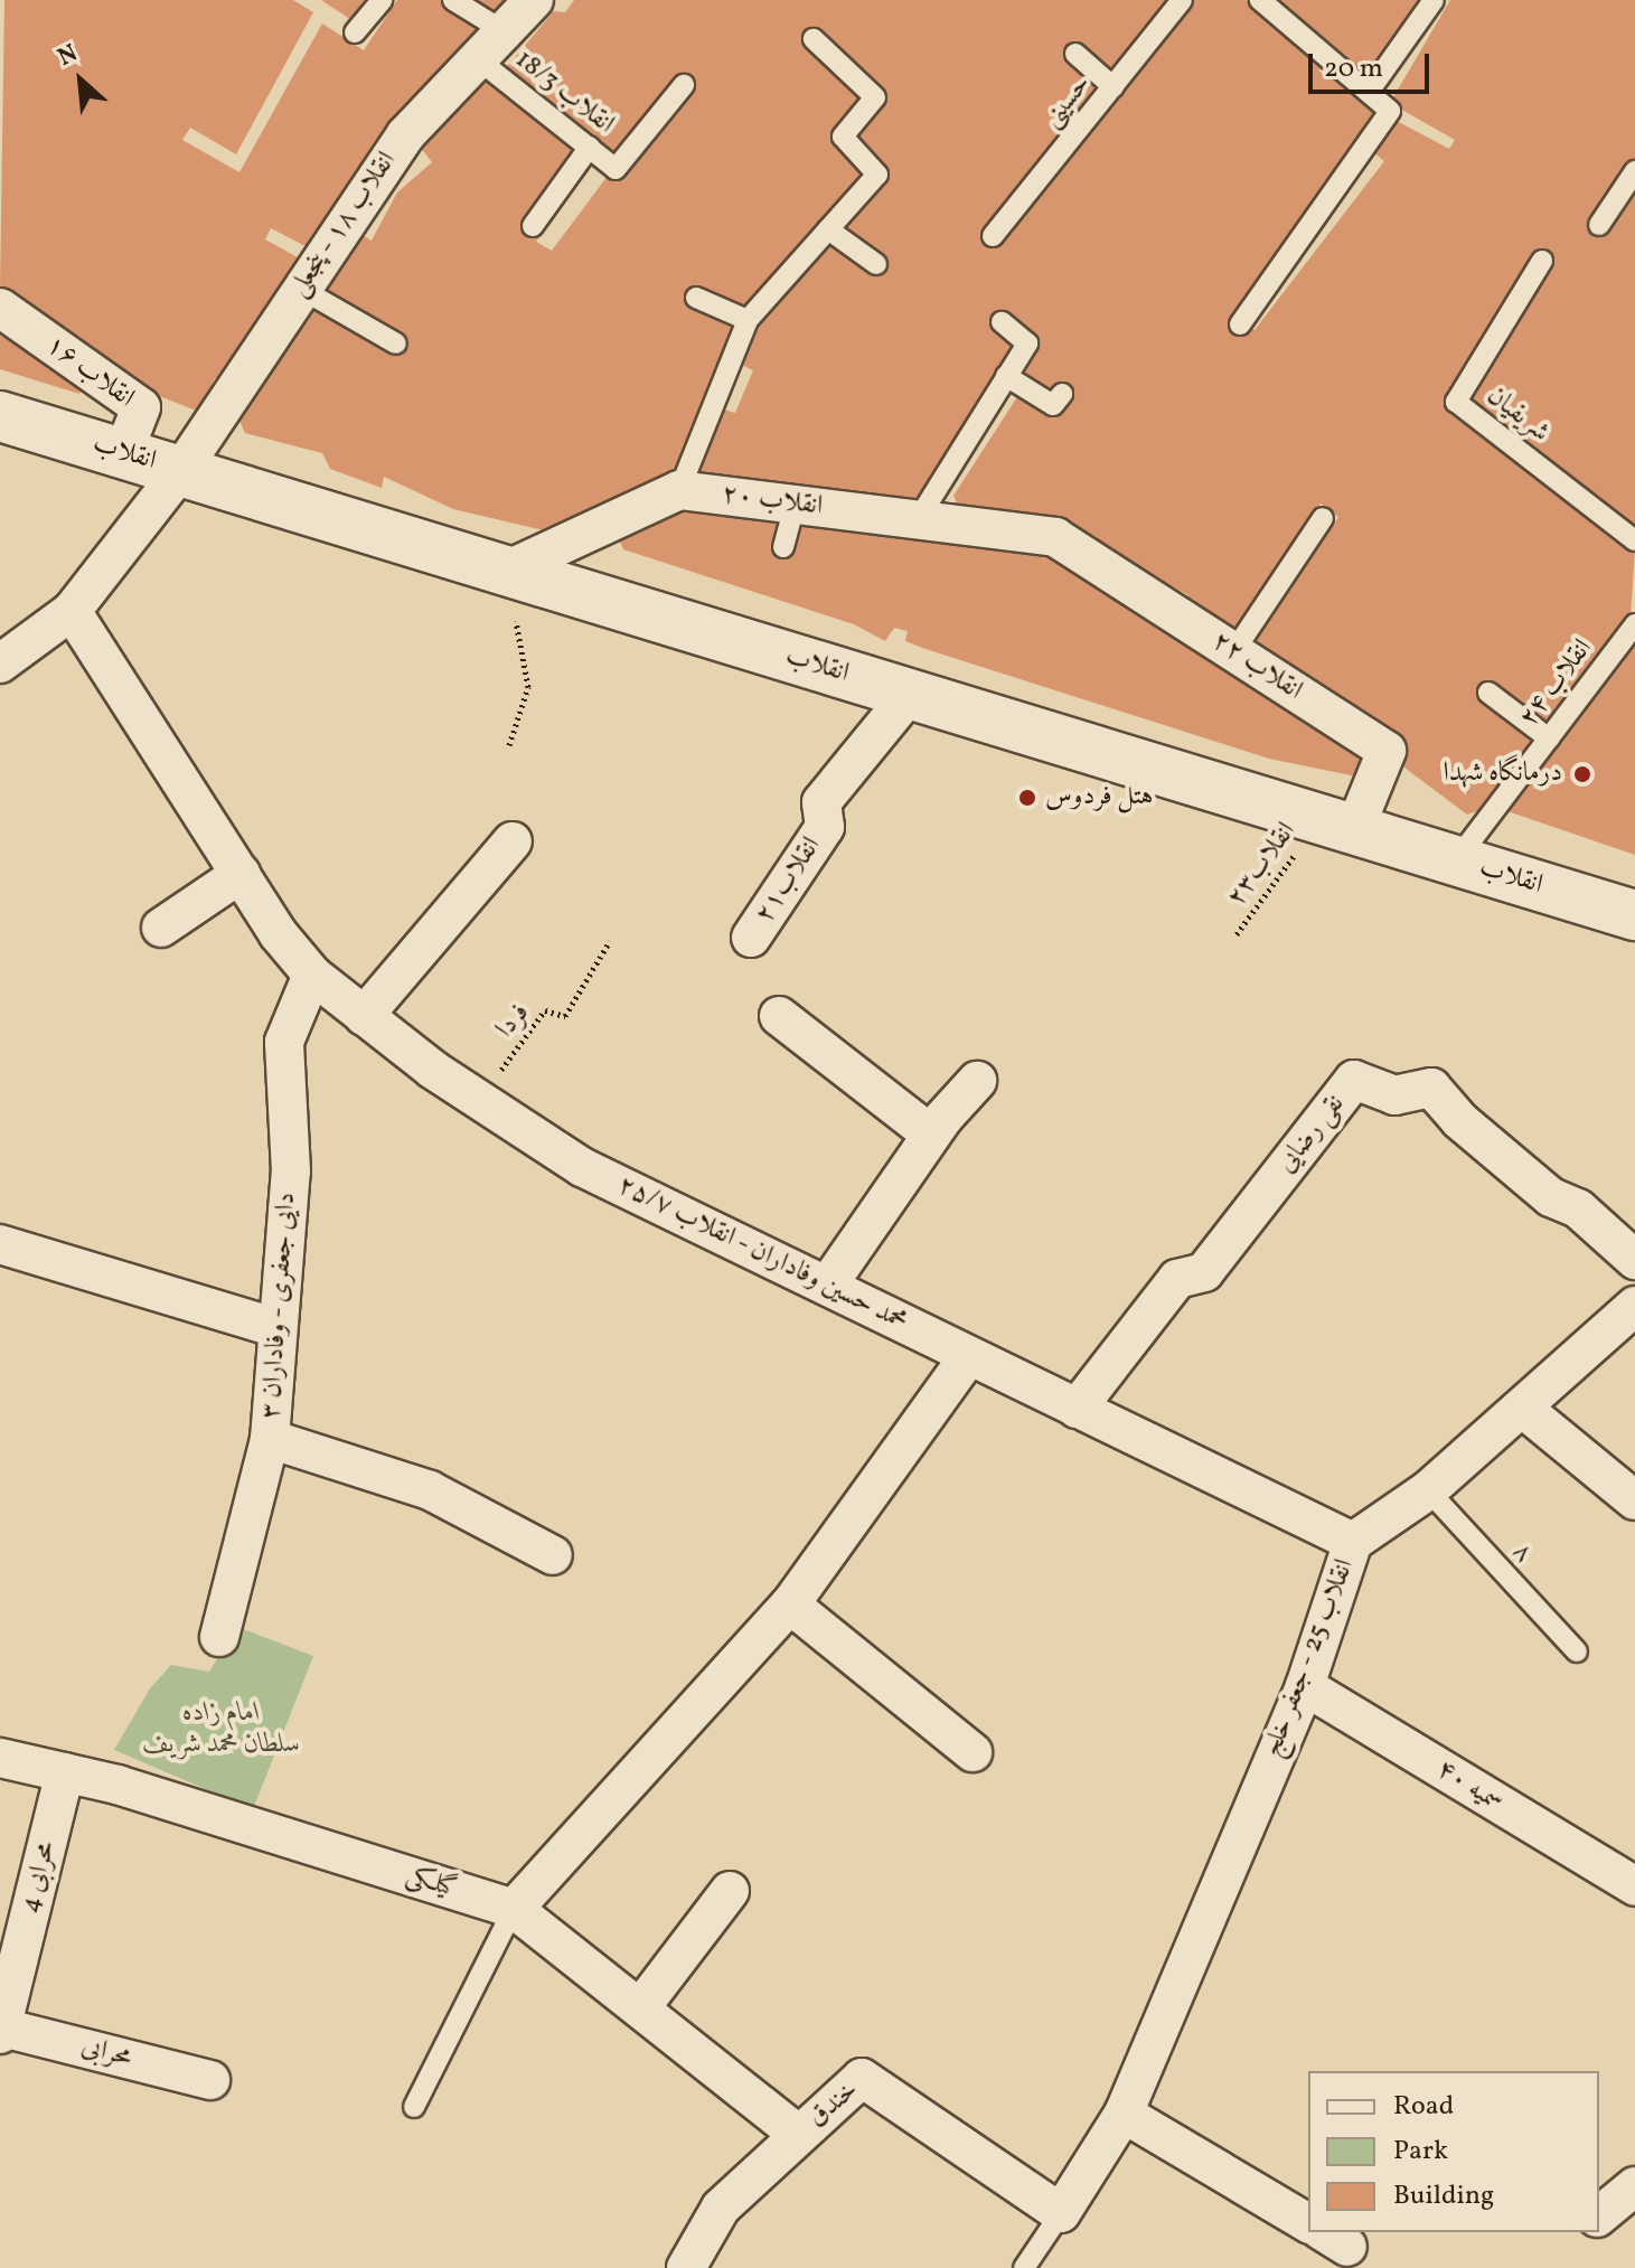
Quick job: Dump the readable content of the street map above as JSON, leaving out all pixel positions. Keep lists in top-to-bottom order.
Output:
{
  "streets": {
    "main road": ["انقلاب"],
    "street": [
      "انقلاب ۱۸ - پنجعلی",
      "انقلاب ۱۶",
      "انقلاب ۲۰",
      "انقلاب ۲۲",
      "انقلاب۲۱",
      "نقی رضایی",
      "محمد حسین وفاداران - انقلاب ۲۵/۷",
      "دایی جعفری - وفاداران ۳",
      "انقلاب 25 - جعفر خلج",
      "سمیه ۴۰",
      "محرابی 4",
      "گیلکی",
      "محرابی",
      "خندق"
    ],
    "lane": [
      "انقلاب 18/3",
      "حسینی",
      "شریفیان",
      "انقلاب ۲۴",
      "۸"
    ],
    "path": ["انقلاب۲۳", "فردا"]
  },
  "crossings": [
    ["انقلاب 18/3", "انقلاب ۱۸ - پنجعلی"],
    ["انقلاب ۱۸ - پنجعلی", "انقلاب"],
    ["انقلاب ۱۸ - پنجعلی", "محمد حسین وفاداران - انقلاب ۲۵/۷"],
    ["انقلاب ۱۶", "انقلاب"],
    ["انقلاب", "انقلاب ۲۲"],
    ["انقلاب", "انقلاب ۲۴"],
    ["انقلاب", "انقلاب۲۳"],
    ["انقلاب", "انقلاب۲۱"],
    ["انقلاب ۲۰", "انقلاب ۲۲"],
    ["انقلاب ۲۲", "انقلاب۲۳"],
    ["فردا", "محمد حسین وفاداران - انقلاب ۲۵/۷"],
    ["نقی رضایی", "محمد حسین وفاداران - انقلاب ۲۵/۷"],
    ["محمد حسین وفاداران - انقلاب ۲۵/۷", "دایی جعفری - وفاداران ۳"],
    ["محمد حسین وفاداران - انقلاب ۲۵/۷", "انقلاب 25 - جعفر خلج"],
    ["۸", "انقلاب 25 - جعفر خلج"],
    ["انقلاب 25 - جعفر خلج", "سمیه ۴۰"],
    ["انقلاب 25 - جعفر خلج", "خندق"],
    ["محرابی 4", "گیلکی"],
    ["محرابی 4", "محرابی"],
    ["گیلکی", "خندق"]
  ],
  "parks": ["امام زاده سلطان محمد شریف"],
  "places": ["درمانگاه شهدا", "هتل فردوس"],
  "legend": ["Road", "Park", "Building"],
  "scale_bar": "20 m",
  "north": "top left"
}
